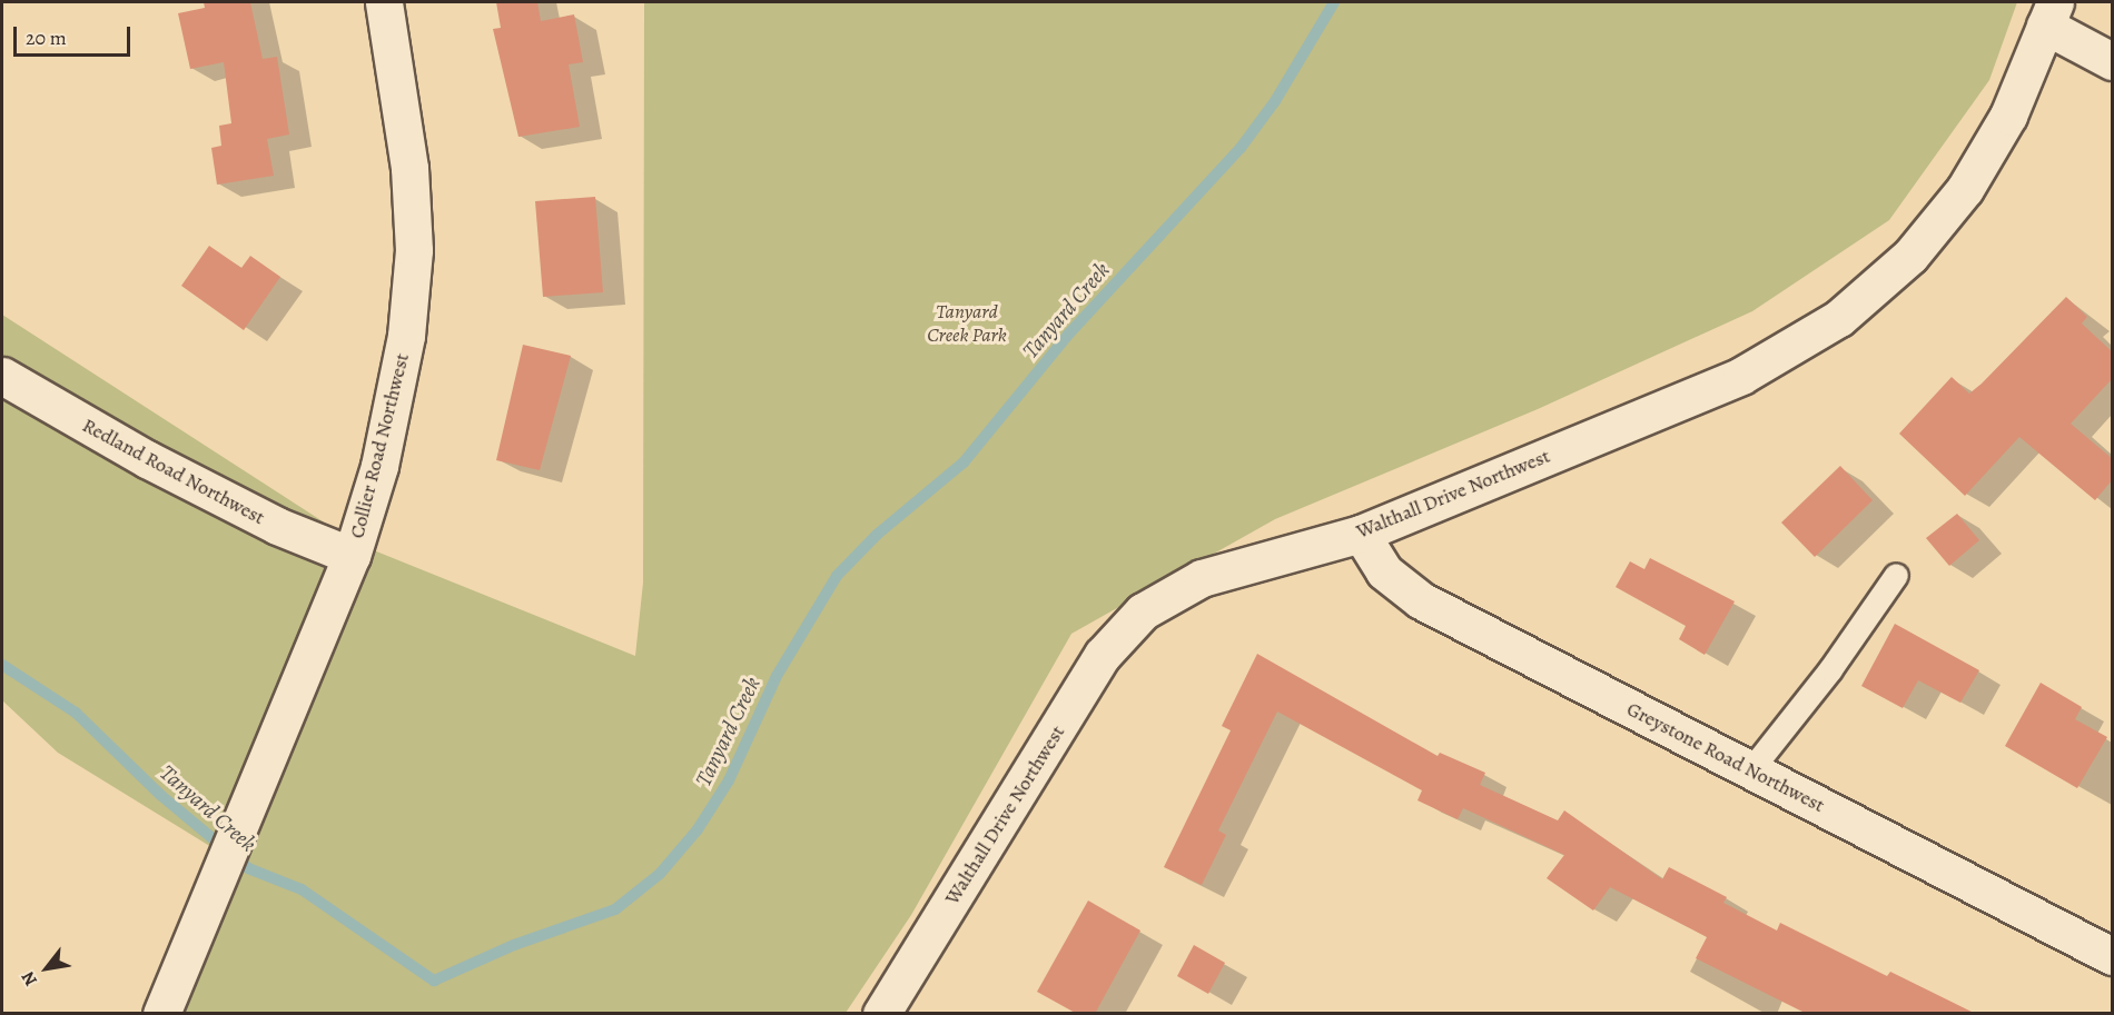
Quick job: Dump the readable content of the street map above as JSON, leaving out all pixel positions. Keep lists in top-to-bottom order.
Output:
{
  "streets": {
    "street": [
      "Collier Road Northwest",
      "Redland Road Northwest",
      "Walthall Drive Northwest",
      "Greystone Road Northwest"
    ]
  },
  "crossings": [
    ["Collier Road Northwest", "Redland Road Northwest"],
    ["Walthall Drive Northwest", "Greystone Road Northwest"]
  ],
  "water": ["Tanyard Creek"],
  "parks": ["Tanyard Creek Park"],
  "scale_bar": "20 m",
  "north": "bottom left"
}
